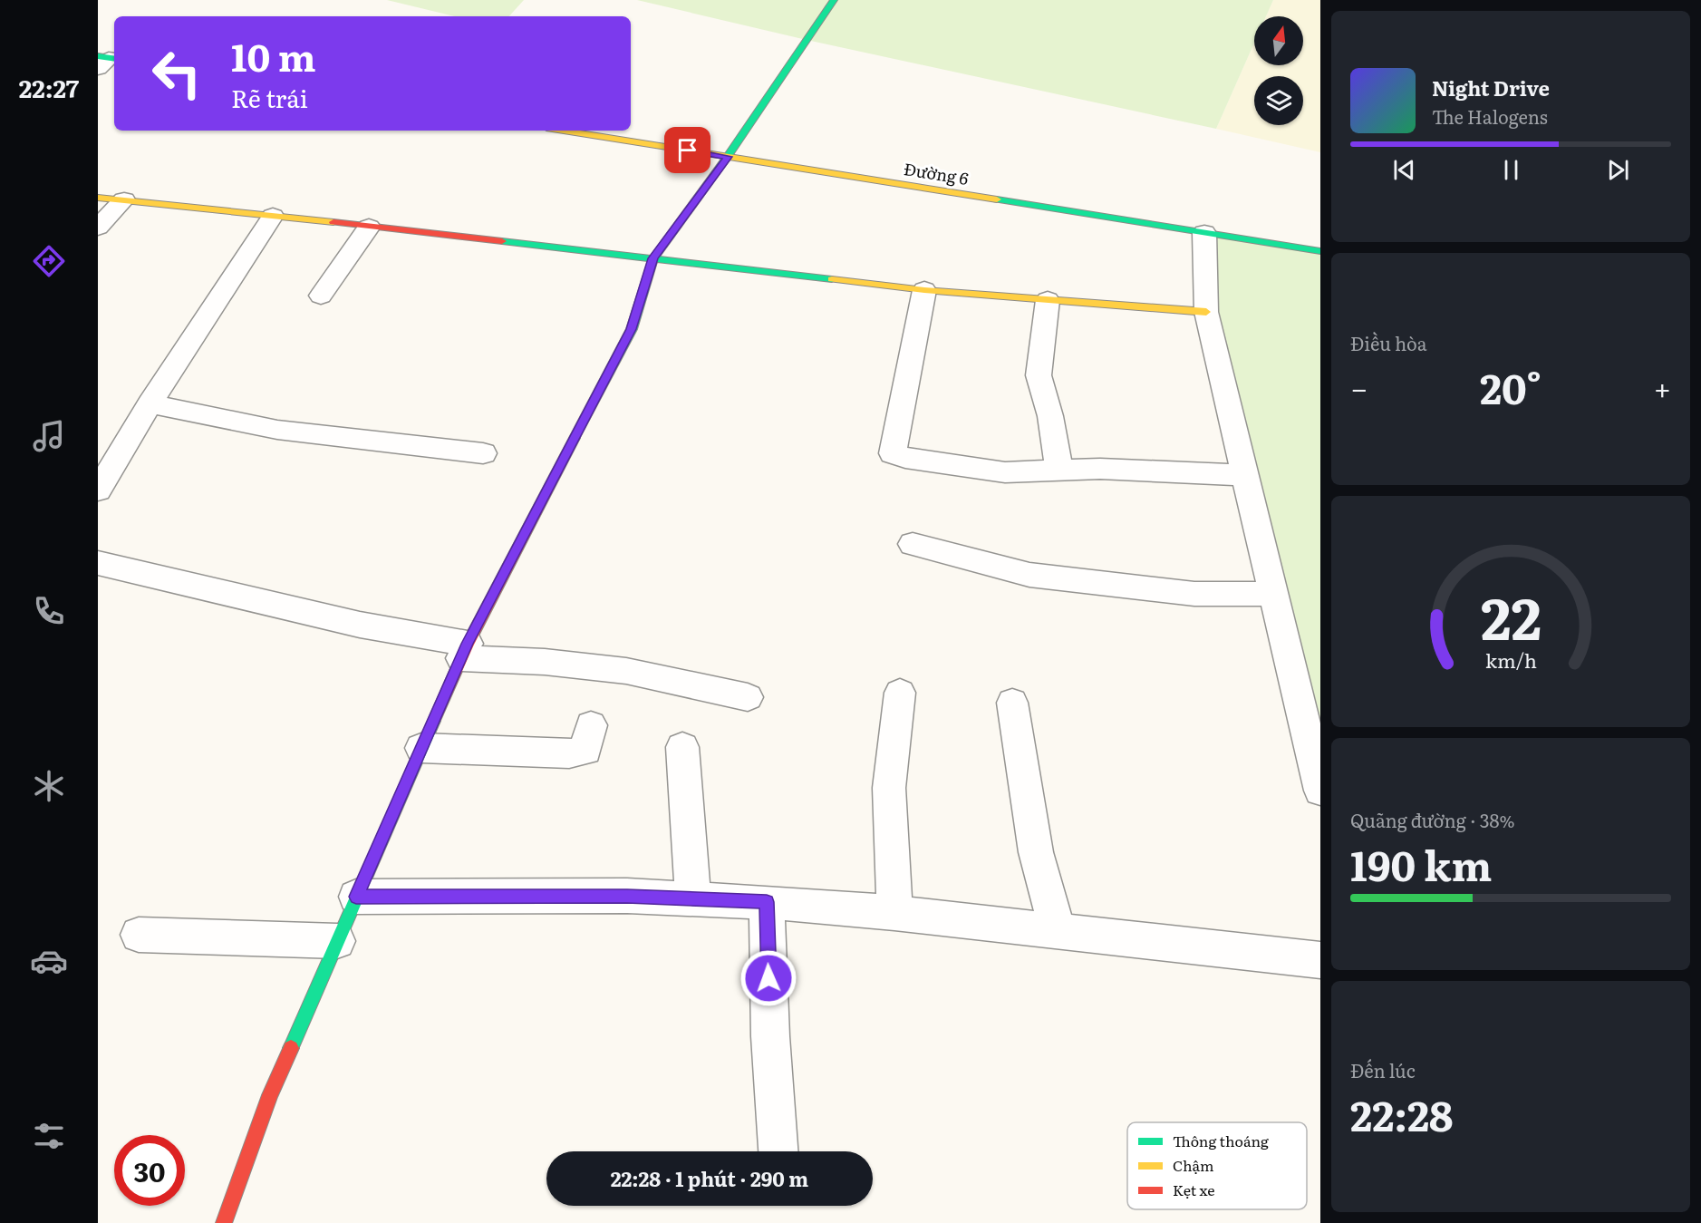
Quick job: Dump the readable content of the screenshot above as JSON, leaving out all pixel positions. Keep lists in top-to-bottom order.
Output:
{
  "streets": {
    "street": ["Đường 6"]
  },
  "legend": ["Thông thoáng", "Chậm", "Kẹt xe"],
  "north": "top",
  "page": {
    "tabs": "22:27",
    "turn": ["10 m", "Rẽ trái"],
    "song": ["Night Drive", "The Halogens"],
    "tile": [
      "Điều hòa",
      ["Quãng đường · 38%", "190 km"],
      ["Đến lúc", "22:28"]
    ],
    "heat": ["−", "20°", "+"],
    "limit": "30",
    "trip": "22:28 · 1 phút · 290 m",
    "gauge": ["22", "km/h"]
  }
}
